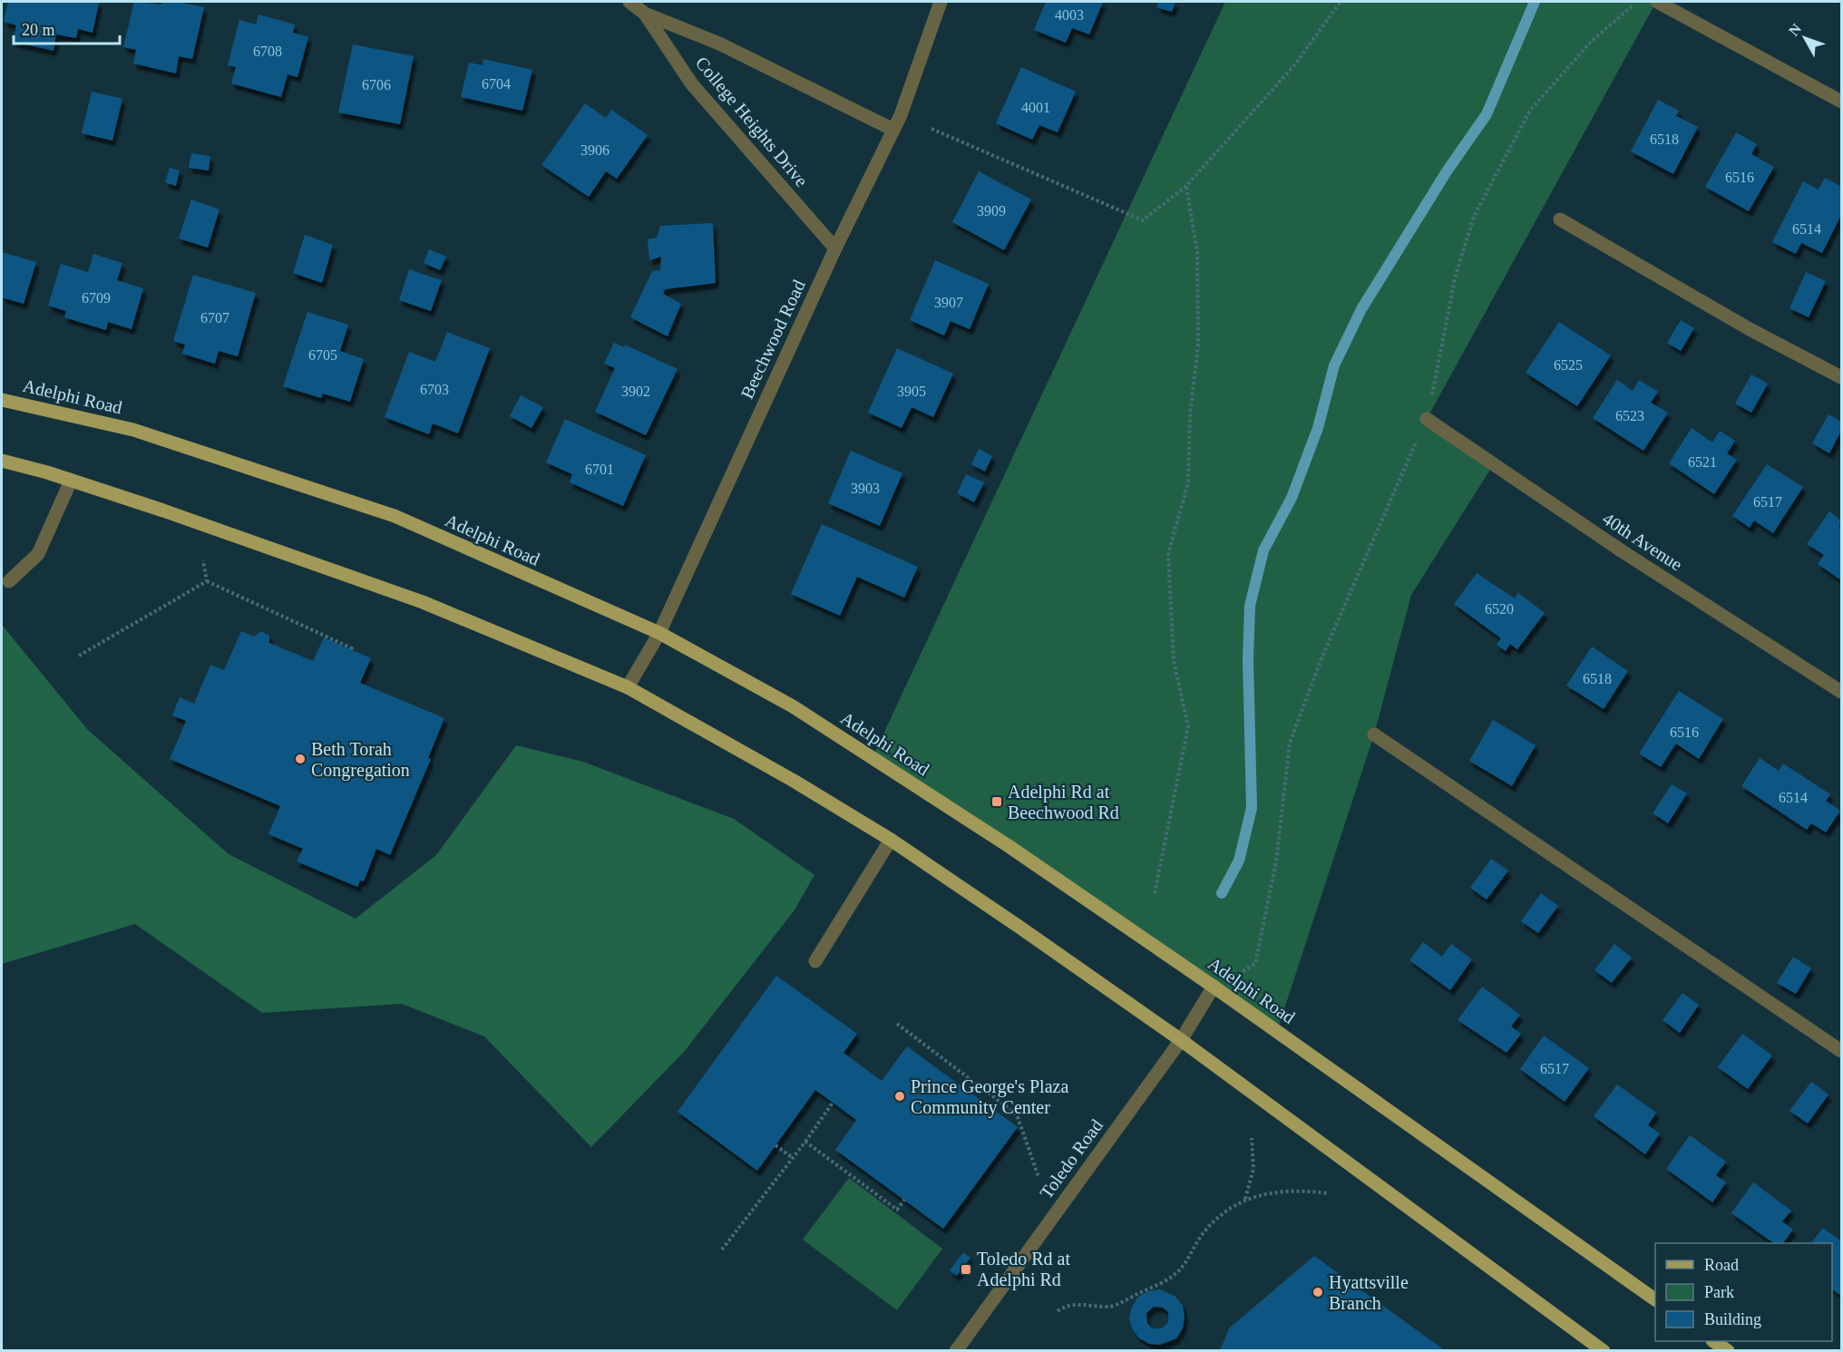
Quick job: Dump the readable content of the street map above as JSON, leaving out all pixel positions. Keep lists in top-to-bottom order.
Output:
{
  "streets": {
    "main road": ["Adelphi Road"],
    "street": [
      "College Heights Drive",
      "Beechwood Road",
      "40th Avenue",
      "Toledo Road"
    ]
  },
  "crossings": [
    ["College Heights Drive", "Beechwood Road"],
    ["Beechwood Road", "Adelphi Road"],
    ["Adelphi Road", "Toledo Road"]
  ],
  "places": {
    "other": ["Beth Torah Congregation", "Prince George's Plaza Community Center", "Hyattsville Branch"],
    "transit": ["Adelphi Rd at Beechwood Rd", "Toledo Rd at Adelphi Rd"]
  },
  "house_numbers": [
    "4003",
    "6708",
    "6704",
    "6706",
    "4001",
    "6518",
    "3906",
    "6516",
    "3909",
    "6514",
    "6709",
    "3907",
    "6707",
    "6705",
    "6525",
    "6703",
    "3902",
    "3905",
    "6523",
    "6521",
    "6701",
    "3903",
    "6517",
    "6520",
    "6518",
    "6516",
    "6514",
    "6517"
  ],
  "legend": ["Road", "Park", "Building"],
  "scale_bar": "20 m",
  "north": "top left"
}
